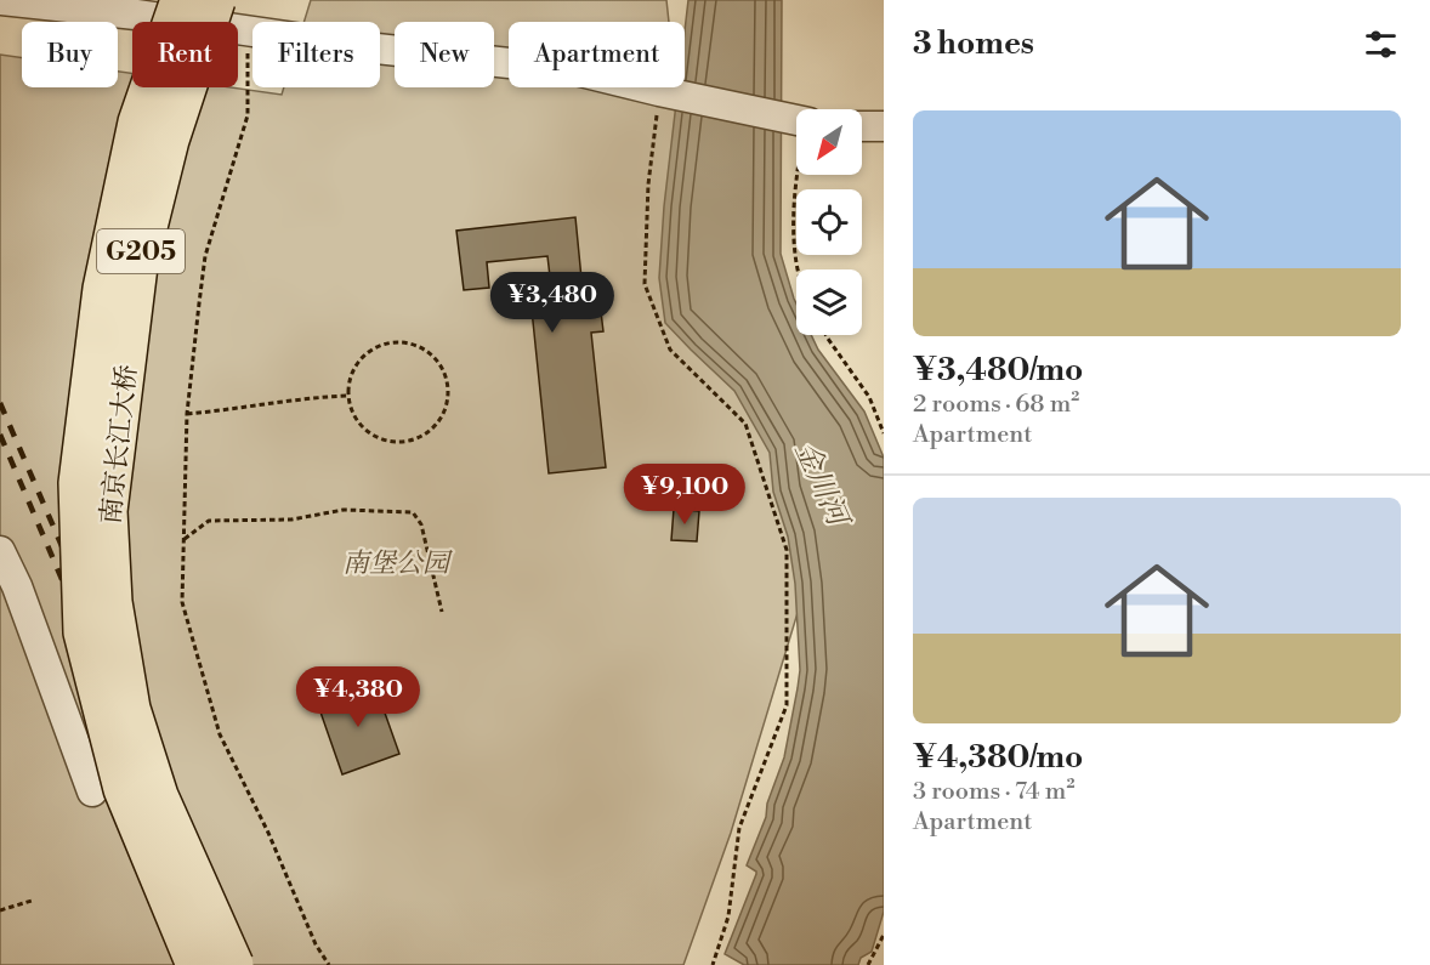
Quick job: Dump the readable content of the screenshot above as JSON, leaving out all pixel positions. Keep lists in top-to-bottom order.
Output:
{
  "streets": {
    "highway": ["G205", "南京长江大桥"]
  },
  "water": ["金川河"],
  "parks": ["南堡公园"],
  "north": "bottom left",
  "page": {
    "heading": "3 homes",
    "chip": [
      "Buy",
      "Rent",
      "Filters",
      "New",
      "Apartment"
    ],
    "list": [
      {
        "name": "¥3,480/mo",
        "note": "2 rooms · 68 m² · Apartment"
      },
      {
        "name": "¥4,380/mo",
        "note": "3 rooms · 74 m² · Apartment"
      }
    ],
    "price": ["¥3,480", "¥9,100", "¥4,380"]
  }
}
